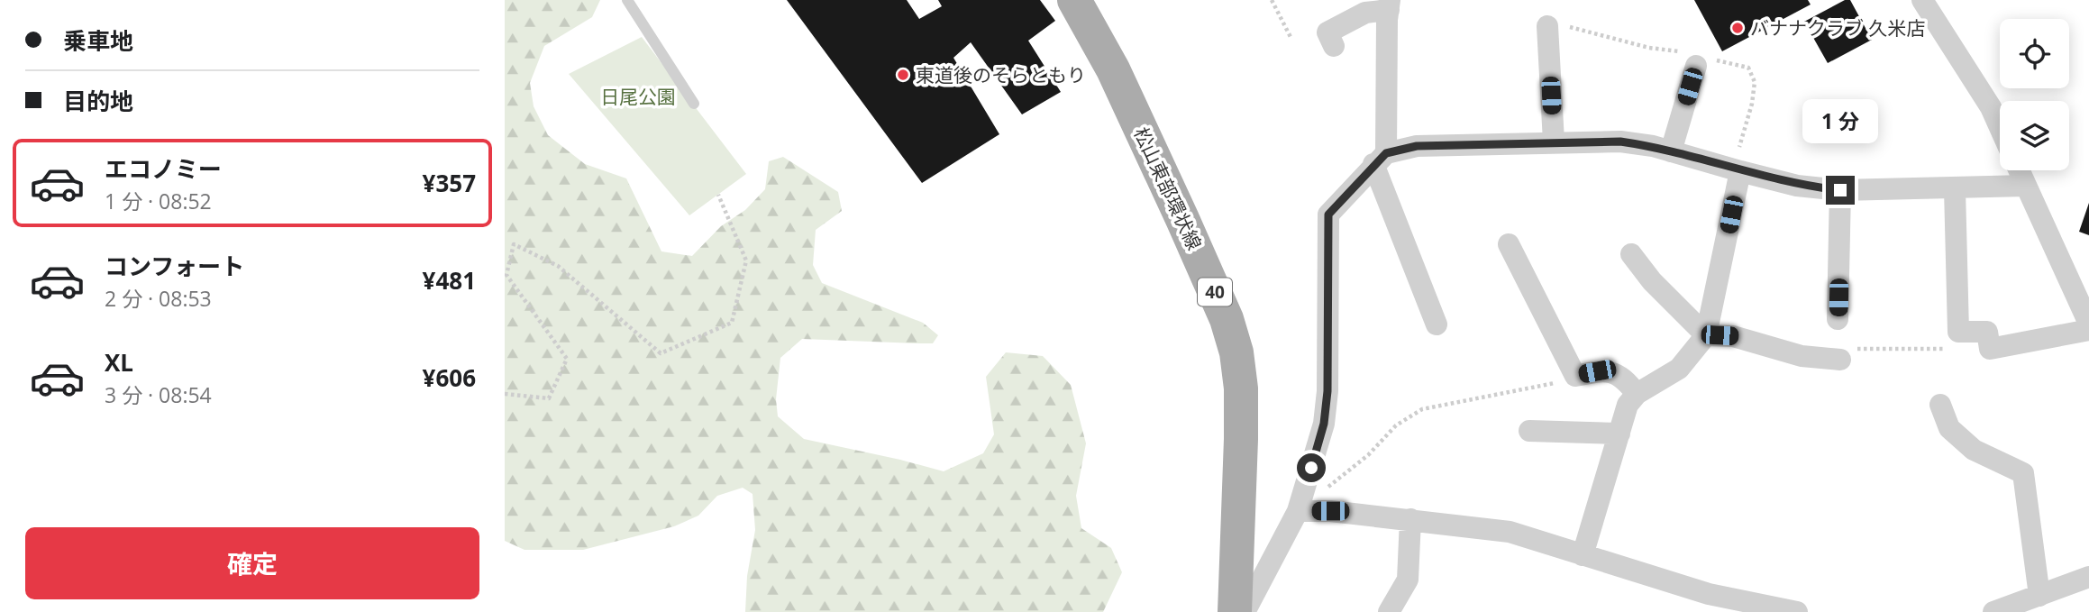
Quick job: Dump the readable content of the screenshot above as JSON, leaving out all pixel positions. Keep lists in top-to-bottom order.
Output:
{
  "streets": {
    "main road": ["松山東部環状線", "40"]
  },
  "parks": ["日尾公園"],
  "places": ["バナナクラブ 久米店", "東道後のそらともり"],
  "page": {
    "banner": ["乗車地", "目的地"],
    "bubble": "1 分",
    "list": [
      {
        "name": "エコノミー",
        "note": "1 分 · 08:52",
        "value": "¥357"
      },
      {
        "name": "コンフォート",
        "note": "2 分 · 08:53",
        "value": "¥481"
      },
      {
        "name": "XL",
        "note": "3 分 · 08:54",
        "value": "¥606"
      }
    ],
    "buttons": "確定"
  }
}
